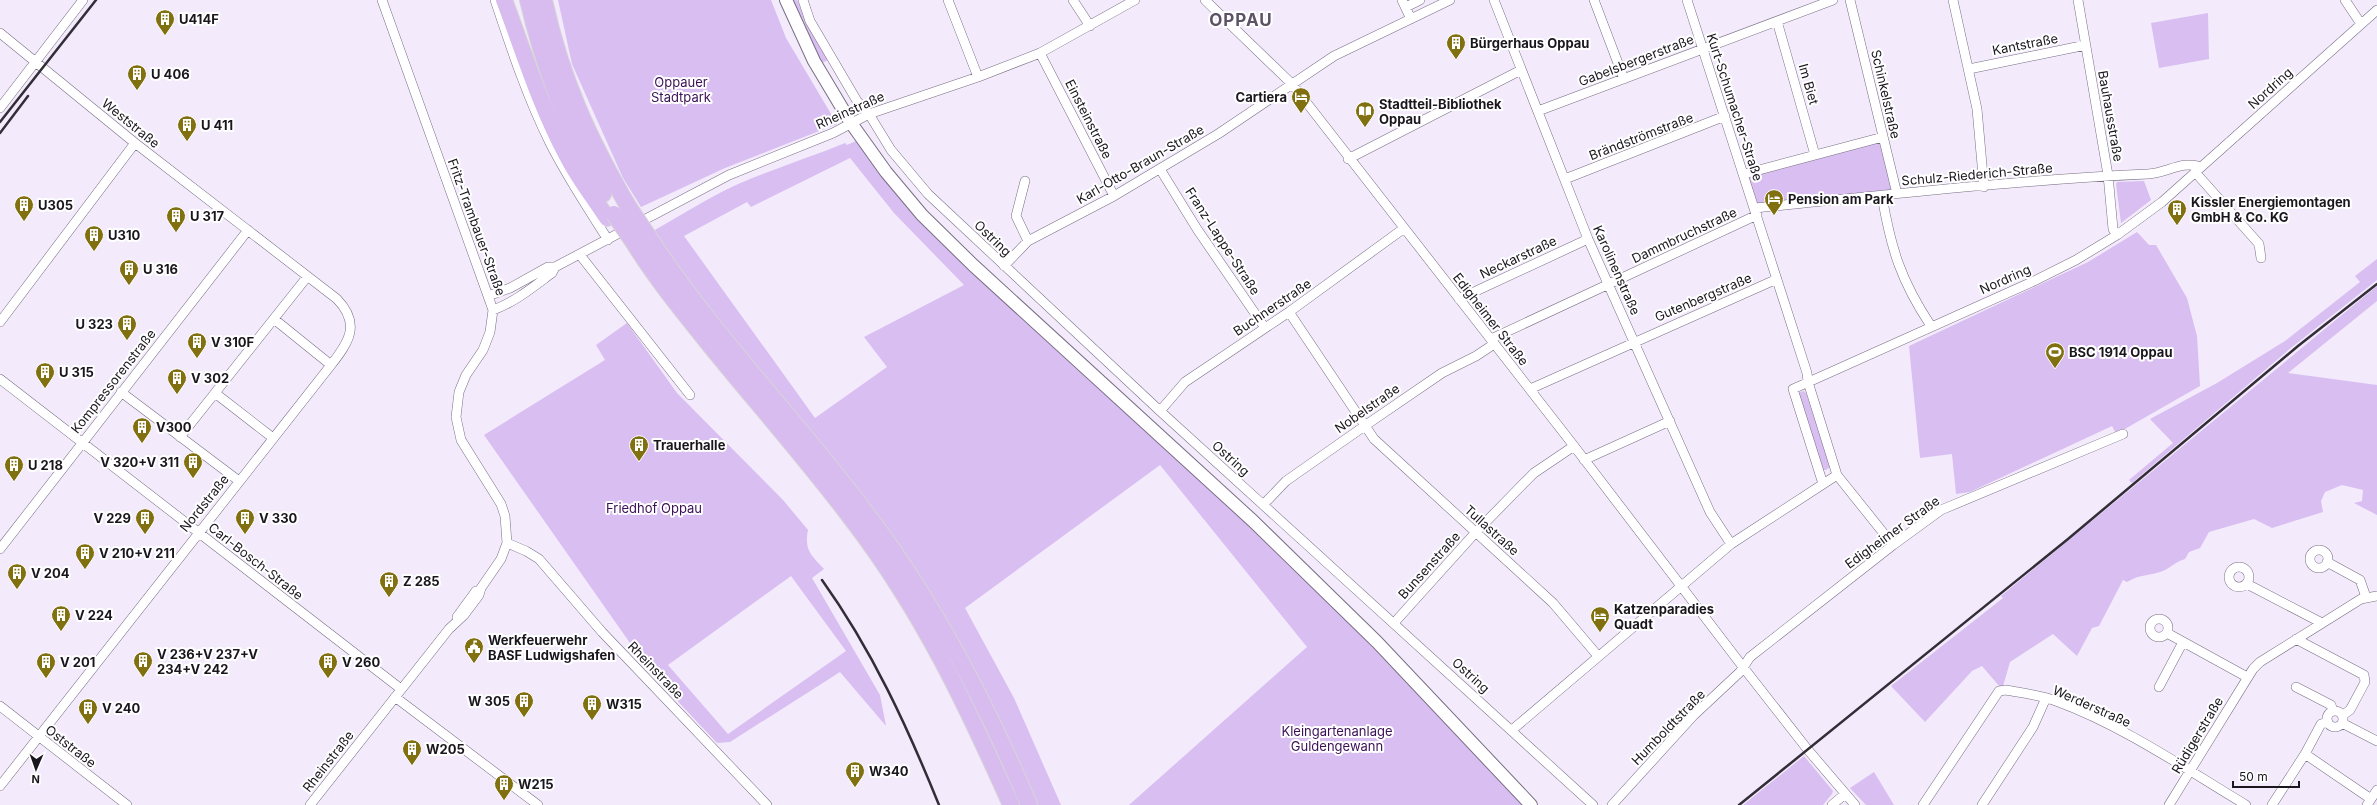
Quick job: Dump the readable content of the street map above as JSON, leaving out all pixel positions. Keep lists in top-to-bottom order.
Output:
{
  "streets": {
    "street": [
      "Kantstraße",
      "Gabelsbergerstraße",
      "Im Biet",
      "Nordring",
      "Schinkelstraße",
      "Kurt-Schumacher-Straße",
      "Rheinstraße",
      "Bauhausstraße",
      "Einsteinstraße",
      "Weststraße",
      "Brändströmstraße",
      "Karl-Otto-Braun-Straße",
      "Schulz-Riederich-Straße",
      "Fritz-Trambauer-Straße",
      "Dammbruchstraße",
      "Ostring",
      "Franz-Lappe-Straße",
      "Neckarstraße",
      "Karolinenstraße",
      "Gutenbergstraße",
      "Buchnerstraße",
      "Edigheimer Straße",
      "Kompressorenstraße",
      "Nobelstraße",
      "Nordstraße",
      "Tullastraße",
      "Carl-Bosch-Straße",
      "Bunsenstraße",
      "Werderstraße",
      "Humboldtstraße",
      "Rüdigerstraße",
      "Oststraße"
    ]
  },
  "crossings": [
    ["Kantstraße", "Bauhausstraße"],
    ["Gabelsbergerstraße", "Im Biet"],
    ["Gabelsbergerstraße", "Kurt-Schumacher-Straße"],
    ["Gabelsbergerstraße", "Karolinenstraße"],
    ["Nordring", "Kurt-Schumacher-Straße"],
    ["Nordring", "Bauhausstraße"],
    ["Nordring", "Schulz-Riederich-Straße"],
    ["Schinkelstraße", "Schulz-Riederich-Straße"],
    ["Kurt-Schumacher-Straße", "Brändströmstraße"],
    ["Kurt-Schumacher-Straße", "Schulz-Riederich-Straße"],
    ["Kurt-Schumacher-Straße", "Dammbruchstraße"],
    ["Kurt-Schumacher-Straße", "Gutenbergstraße"],
    ["Kurt-Schumacher-Straße", "Edigheimer Straße"],
    ["Rheinstraße", "Einsteinstraße"],
    ["Rheinstraße", "Fritz-Trambauer-Straße"],
    ["Rheinstraße", "Ostring"],
    ["Rheinstraße", "Carl-Bosch-Straße"],
    ["Bauhausstraße", "Schulz-Riederich-Straße"],
    ["Einsteinstraße", "Karl-Otto-Braun-Straße"],
    ["Weststraße", "Kompressorenstraße"],
    ["Weststraße", "Nordstraße"],
    ["Brändströmstraße", "Karolinenstraße"],
    ["Karl-Otto-Braun-Straße", "Ostring"],
    ["Karl-Otto-Braun-Straße", "Franz-Lappe-Straße"],
    ["Karl-Otto-Braun-Straße", "Edigheimer Straße"],
    ["Schulz-Riederich-Straße", "Dammbruchstraße"],
    ["Dammbruchstraße", "Karolinenstraße"],
    ["Dammbruchstraße", "Edigheimer Straße"],
    ["Dammbruchstraße", "Nobelstraße"],
    ["Ostring", "Buchnerstraße"],
    ["Ostring", "Nobelstraße"],
    ["Ostring", "Bunsenstraße"],
    ["Franz-Lappe-Straße", "Buchnerstraße"],
    ["Neckarstraße", "Karolinenstraße"],
    ["Neckarstraße", "Edigheimer Straße"],
    ["Karolinenstraße", "Gutenbergstraße"],
    ["Gutenbergstraße", "Edigheimer Straße"],
    ["Buchnerstraße", "Edigheimer Straße"],
    ["Buchnerstraße", "Tullastraße"],
    ["Edigheimer Straße", "Nobelstraße"],
    ["Edigheimer Straße", "Bunsenstraße"],
    ["Edigheimer Straße", "Humboldtstraße"],
    ["Kompressorenstraße", "Carl-Bosch-Straße"],
    ["Nobelstraße", "Tullastraße"],
    ["Nordstraße", "Carl-Bosch-Straße"],
    ["Nordstraße", "Oststraße"],
    ["Tullastraße", "Bunsenstraße"],
    ["Werderstraße", "Rüdigerstraße"]
  ],
  "districts": ["OPPAU"],
  "parks": ["Oppauer Stadtpark", "Friedhof Oppau", "Kleingartenanlage Guldengewann"],
  "places": {
    "building": [
      "U414F",
      "Bürgerhaus Oppau",
      "U 406",
      "U 411",
      "U305",
      "Kissler Energiemontagen GmbH & Co. KG",
      "U 317",
      "U310",
      "U 316",
      "U 323",
      "V 310F",
      "U 315",
      "V 302",
      "V300",
      "Trauerhalle",
      "V 320+V 311",
      "U 218",
      "V 229",
      "V 330",
      "V 210+V 211",
      "V 204",
      "Z 285",
      "V 224",
      "V 236+V 237+V 234+V 242",
      "V 201",
      "V 260",
      "W 305",
      "W315",
      "V 240",
      "W205",
      "W340",
      "W215"
    ],
    "hotel": ["Cartiera", "Pension am Park", "Katzenparadies Quadt"],
    "library": ["Stadtteil-Bibliothek Oppau"],
    "sports": ["BSC 1914 Oppau"],
    "public building": ["Werkfeuerwehr BASF Ludwigshafen"]
  },
  "scale_bar": "50 m",
  "north": "bottom"
}
